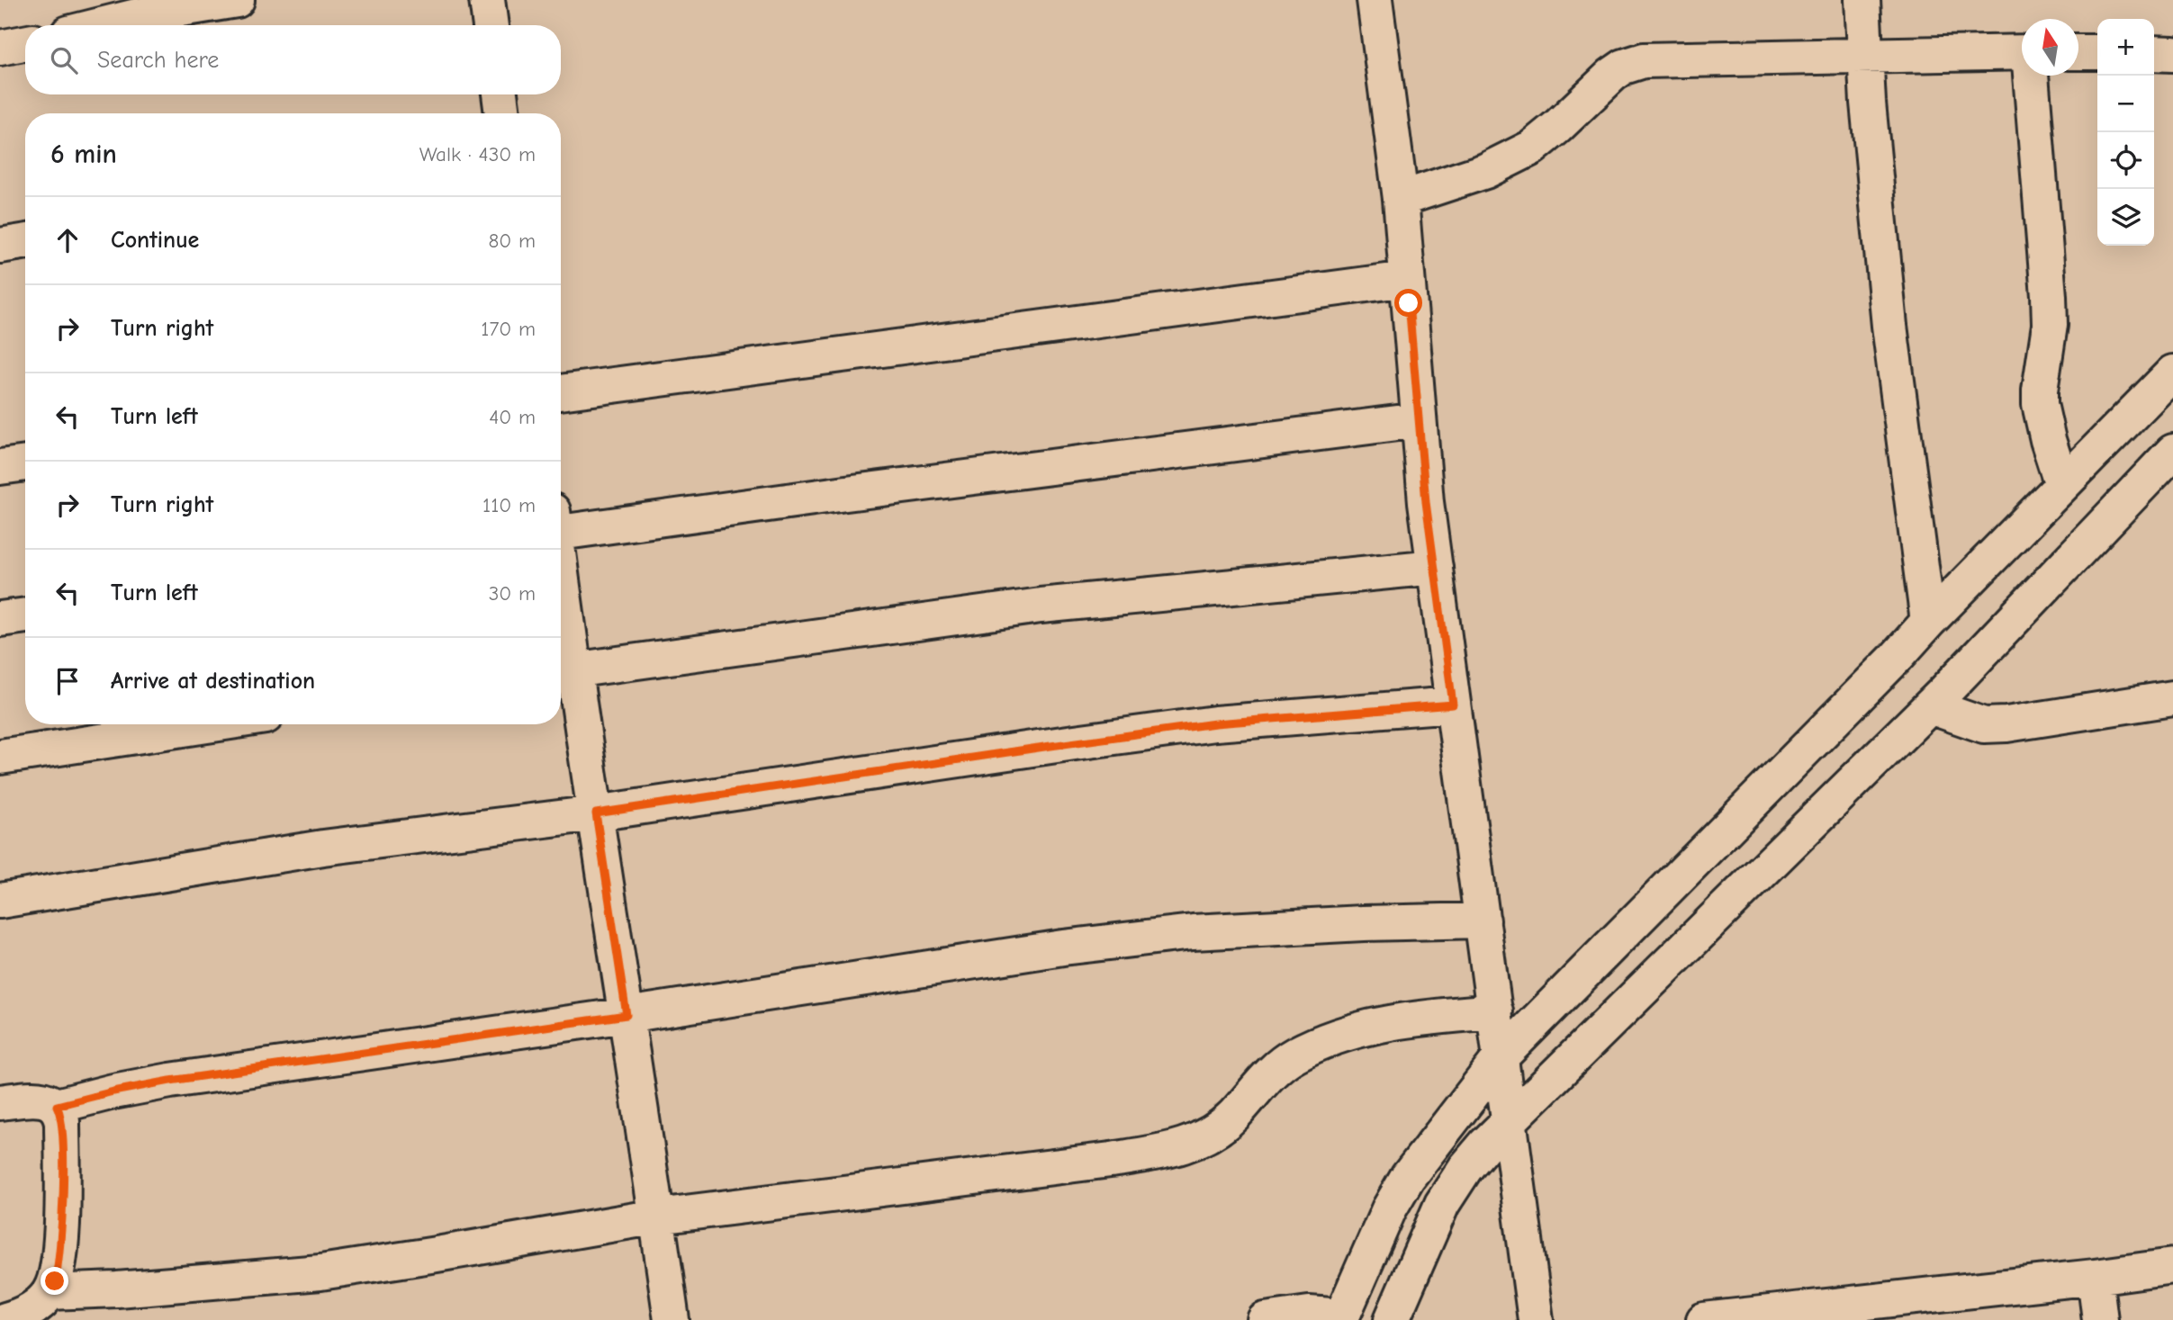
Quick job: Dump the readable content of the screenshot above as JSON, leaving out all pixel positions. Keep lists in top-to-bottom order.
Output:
{
  "north": "top",
  "page": {
    "map_buttons": ["+", "−"],
    "search": "Search here",
    "heading": ["6 min", "Walk · 430 m"],
    "list": [
      ["Continue", "80 m"],
      ["Turn right", "170 m"],
      ["Turn left", "40 m"],
      ["Turn right", "110 m"],
      ["Turn left", "30 m"],
      "Arrive at destination"
    ]
  }
}
